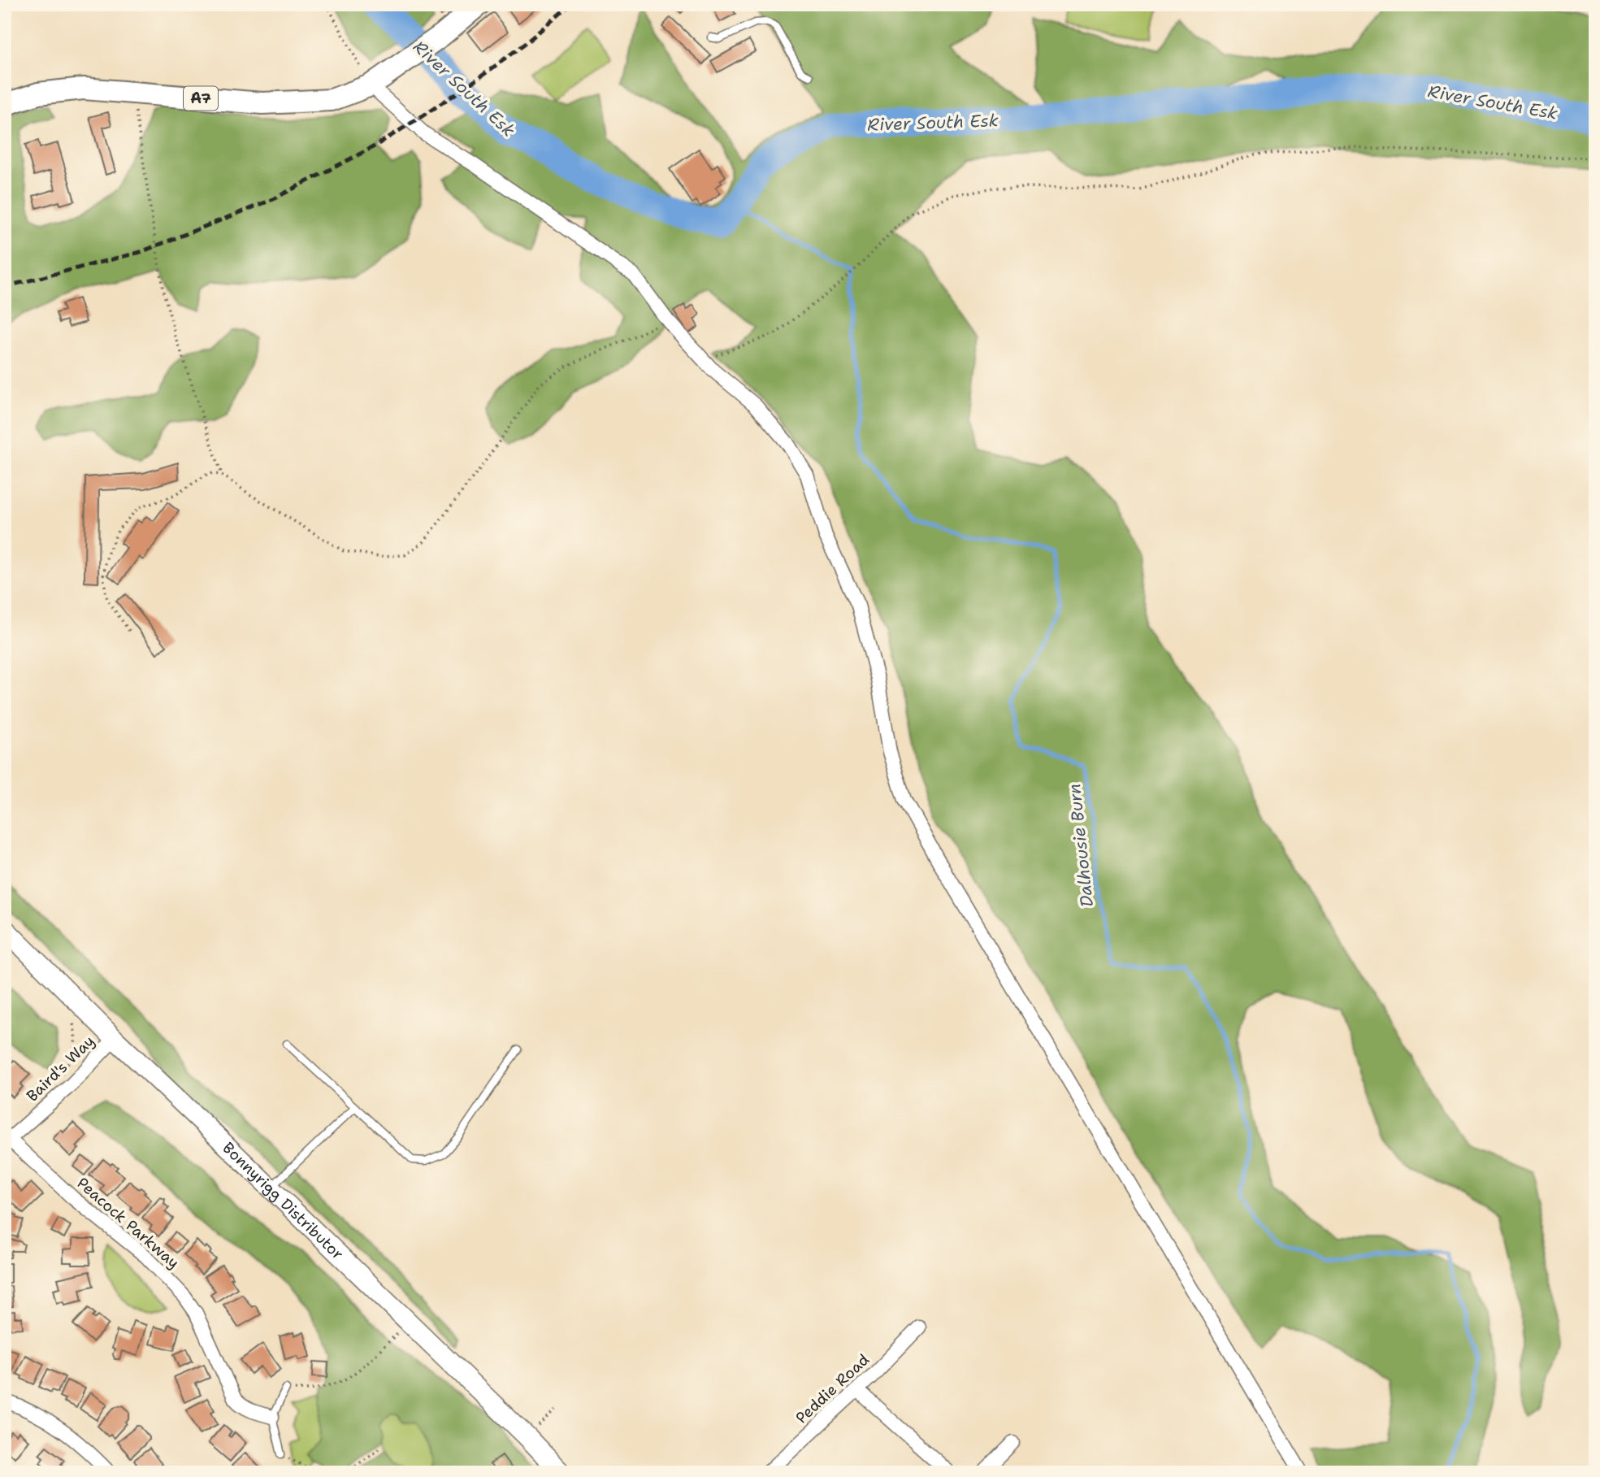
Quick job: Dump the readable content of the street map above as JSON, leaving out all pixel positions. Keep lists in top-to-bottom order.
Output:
{
  "streets": {
    "main road": ["A7", "Bonnyrigg Distributor"],
    "street": ["Baird's Way", "Peacock Parkway", "Peddie Road"]
  },
  "crossings": [
    ["Baird's Way", "Bonnyrigg Distributor"],
    ["Baird's Way", "Peacock Parkway"]
  ],
  "water": ["River South Esk", "Dalhousie Burn"]
}
